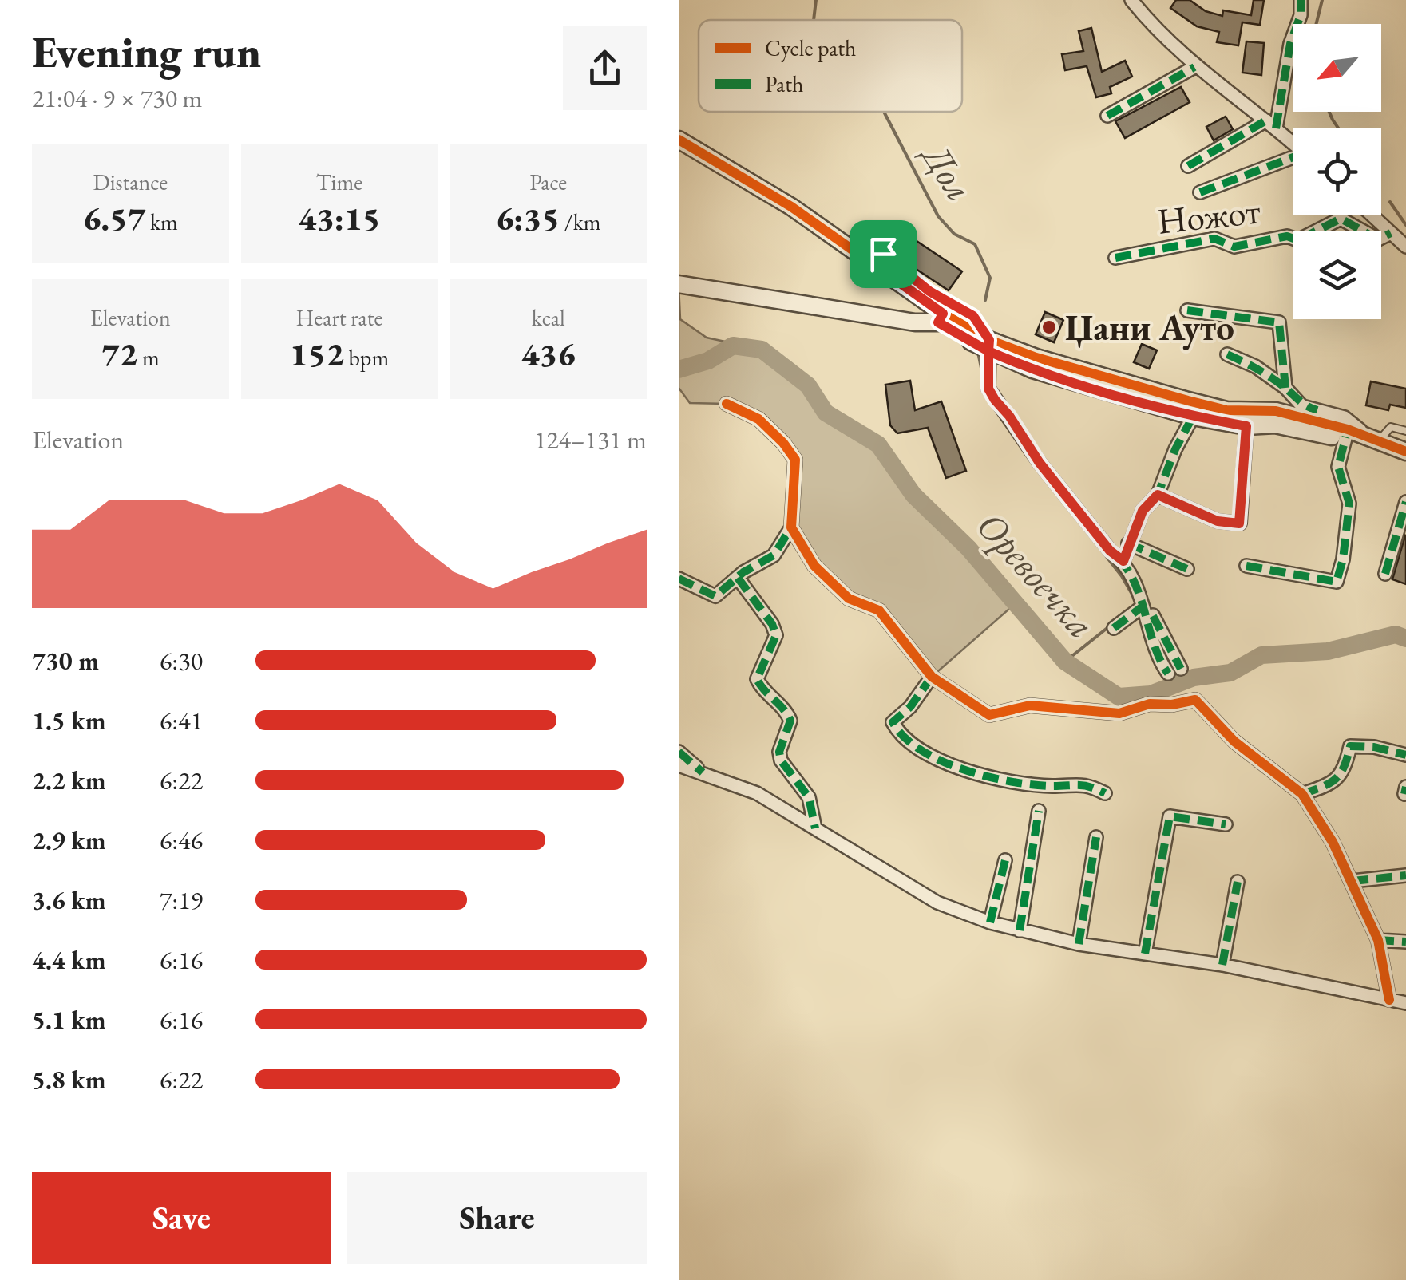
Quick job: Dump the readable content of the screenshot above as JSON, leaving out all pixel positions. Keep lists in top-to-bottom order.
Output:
{
  "streets": {
    "street": ["Ножот"]
  },
  "water": ["Дол", "Оревоечка"],
  "places": ["Џани Ауто"],
  "legend": ["Cycle path", "Path"],
  "north": "bottom left",
  "page": {
    "heading": ["Evening run", "21:04 · 9 × 730 m"],
    "stats": [
      ["Distance", "6.57 km"],
      ["Time", "43:15"],
      ["Pace", "6:35 /km"],
      ["Elevation", "72 m"],
      ["Heart rate", "152 bpm"],
      ["kcal", "436"]
    ],
    "chart": ["Elevation", "124–131 m"],
    "list": [
      {
        "name": "730 m",
        "note": "6:30"
      },
      {
        "name": "1.5 km",
        "note": "6:41"
      },
      {
        "name": "2.2 km",
        "note": "6:22"
      },
      {
        "name": "2.9 km",
        "note": "6:46"
      },
      {
        "name": "3.6 km",
        "note": "7:19"
      },
      {
        "name": "4.4 km",
        "note": "6:16"
      },
      {
        "name": "5.1 km",
        "note": "6:16"
      },
      {
        "name": "5.8 km",
        "note": "6:22"
      }
    ],
    "buttons": ["Save", "Share"]
  }
}
